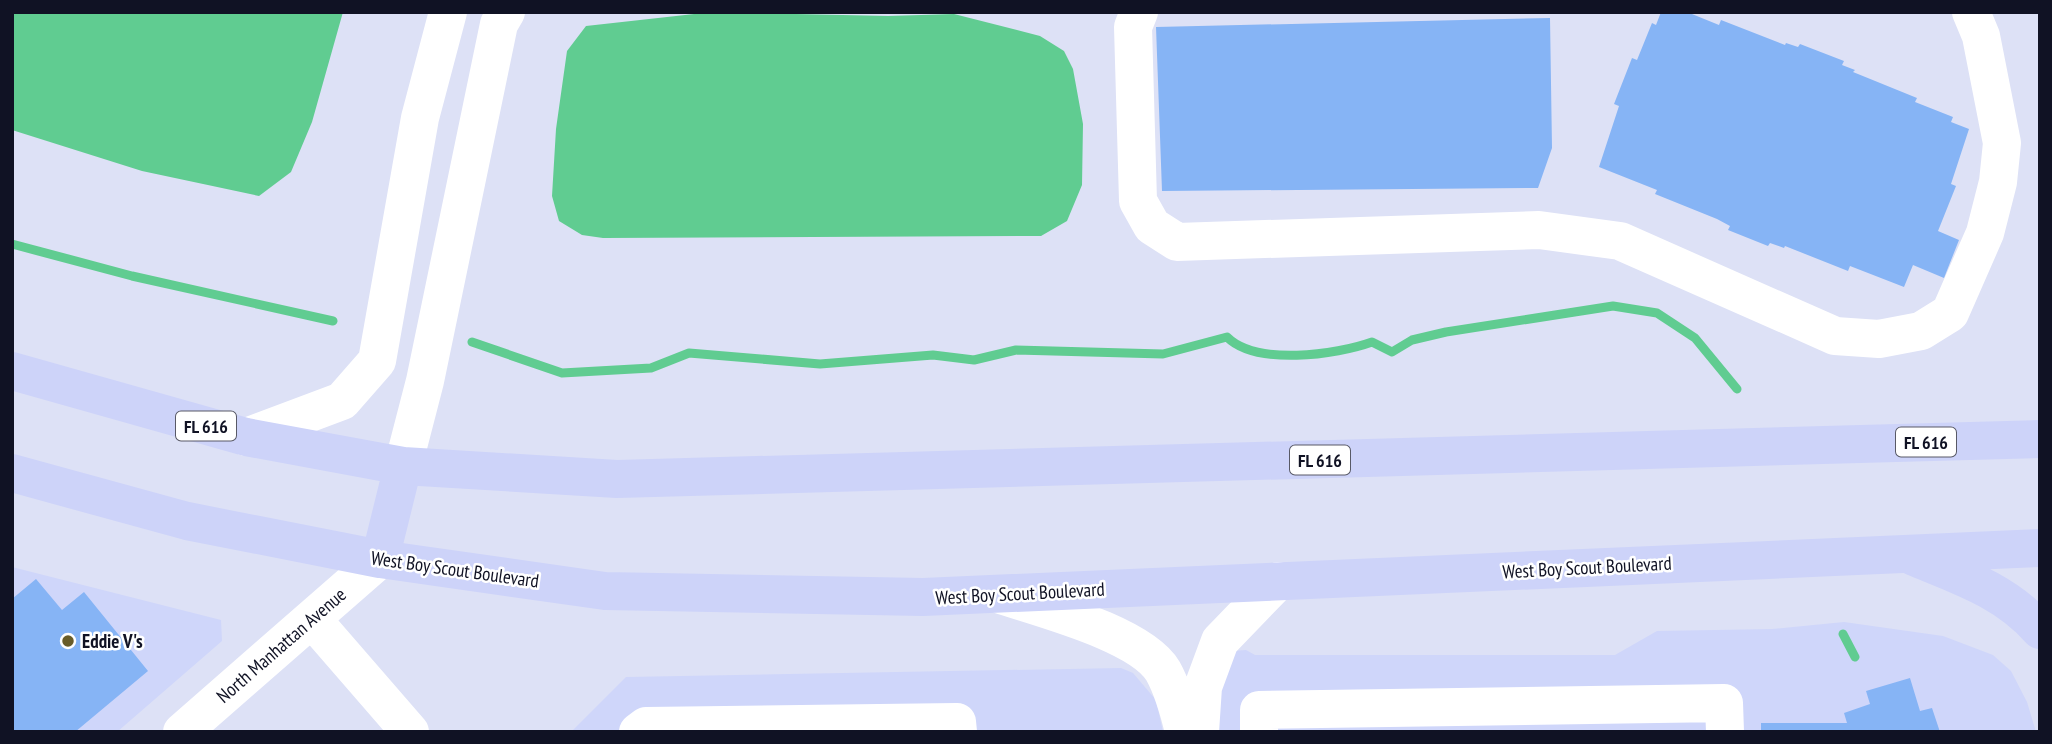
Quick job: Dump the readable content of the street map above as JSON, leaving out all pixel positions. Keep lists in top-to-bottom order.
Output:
{
  "streets": {
    "main road": ["FL 616", "West Boy Scout Boulevard"],
    "street": ["North Manhattan Avenue"]
  },
  "crossings": [
    ["West Boy Scout Boulevard", "North Manhattan Avenue"]
  ],
  "places": ["Eddie V's"]
}
